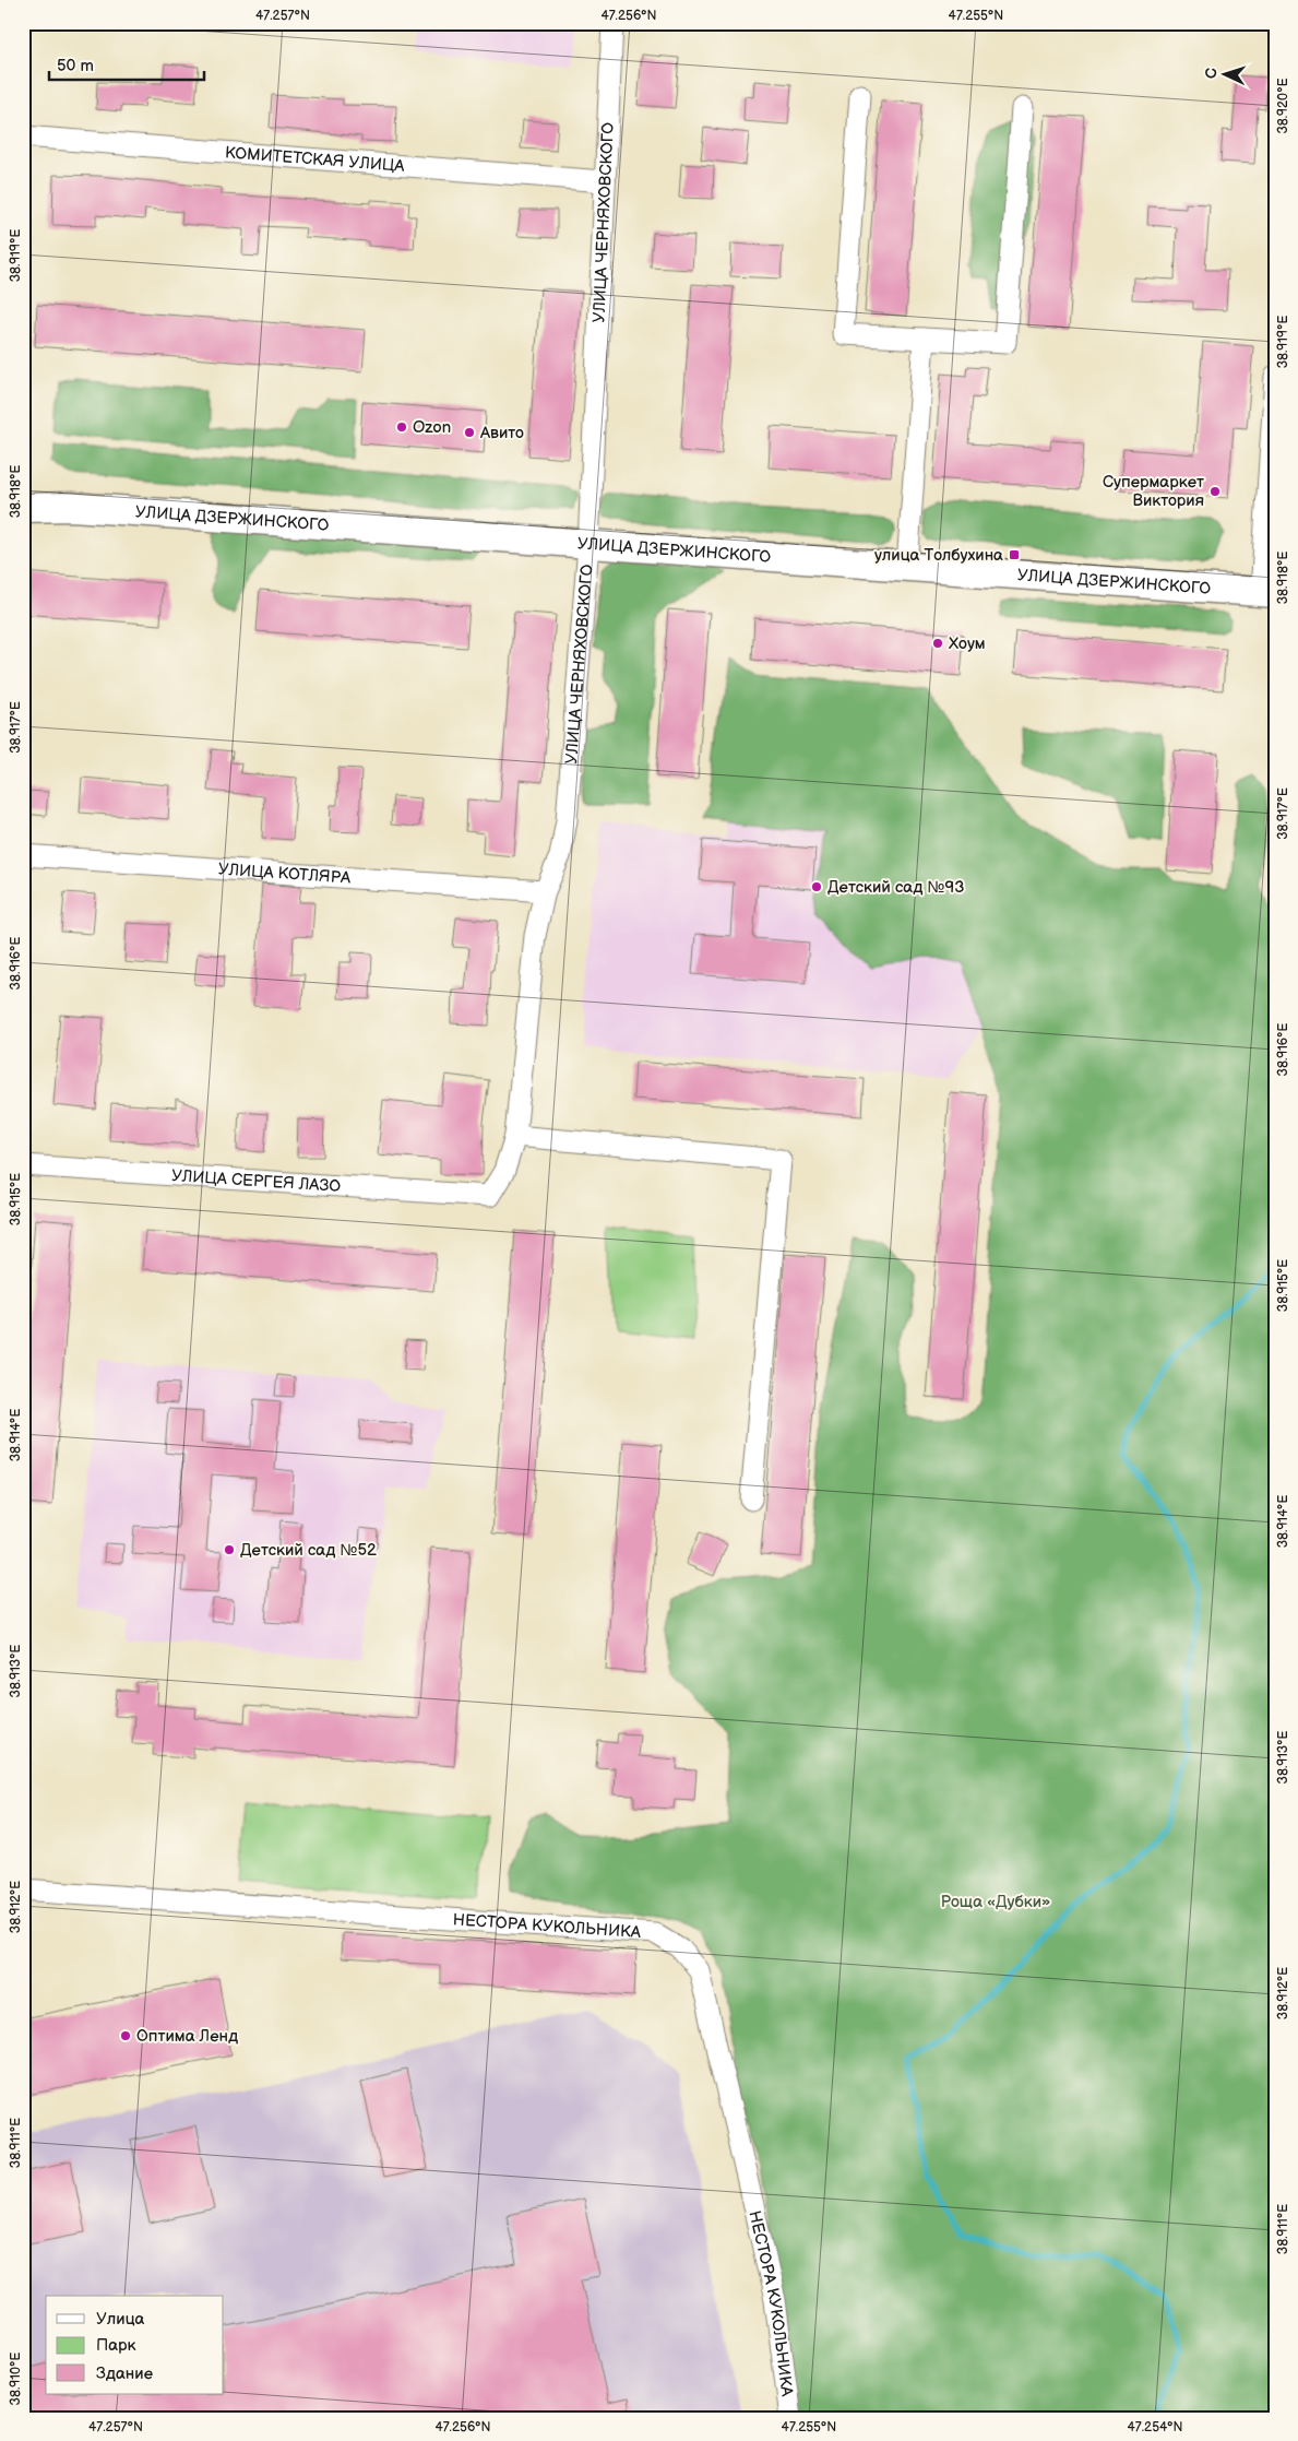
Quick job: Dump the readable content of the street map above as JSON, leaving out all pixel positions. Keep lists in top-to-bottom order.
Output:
{
  "streets": {
    "main road": ["УЛИЦА ДЗЕРЖИНСКОГО"],
    "street": [
      "КОМИТЕТСКАЯ УЛИЦА",
      "УЛИЦА ЧЕРНЯХОВСКОГО",
      "УЛИЦА КОТЛЯРА",
      "УЛИЦА СЕРГЕЯ ЛАЗО",
      "НЕСТОРА КУКОЛЬНИКА"
    ]
  },
  "crossings": [
    ["КОМИТЕТСКАЯ УЛИЦА", "УЛИЦА ЧЕРНЯХОВСКОГО"],
    ["УЛИЦА ЧЕРНЯХОВСКОГО", "УЛИЦА ДЗЕРЖИНСКОГО"],
    ["УЛИЦА ЧЕРНЯХОВСКОГО", "УЛИЦА КОТЛЯРА"],
    ["УЛИЦА ЧЕРНЯХОВСКОГО", "УЛИЦА СЕРГЕЯ ЛАЗО"]
  ],
  "parks": ["Роща «Дубки»"],
  "places": {
    "other": [
      "Ozon",
      "Авито",
      "Супермаркет Виктория",
      "Хоум",
      "Детский сад №93",
      "Детский сад №52",
      "Оптима Ленд"
    ],
    "transit": ["улица Толбухина"]
  },
  "legend": ["Улица", "Парк", "Здание"],
  "scale_bar": "50 m",
  "north": "left",
  "coordinates": [
    "47.257°N",
    "47.256°N",
    "47.255°N",
    "38.920°E",
    "38.919°E",
    "38.918°E",
    "38.917°E",
    "38.916°E",
    "38.915°E",
    "38.914°E",
    "38.913°E",
    "38.912°E",
    "38.911°E",
    "38.910°E",
    "47.254°N"
  ]
}
